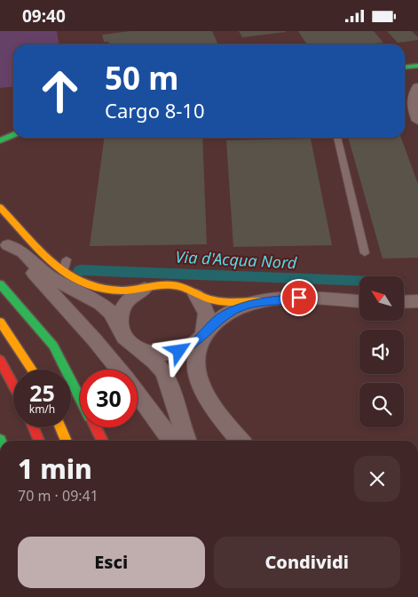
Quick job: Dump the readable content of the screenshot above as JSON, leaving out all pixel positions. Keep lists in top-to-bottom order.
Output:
{
  "water": ["Via d'Acqua Nord"],
  "north": "top left",
  "page": {
    "status": "09:40",
    "turn": ["50 m", "Cargo 8-10"],
    "speed": "25 km/h",
    "limit": "30",
    "heading": ["1 min", "70 m · 09:41"],
    "buttons": ["Esci", "Condividi"]
  }
}
